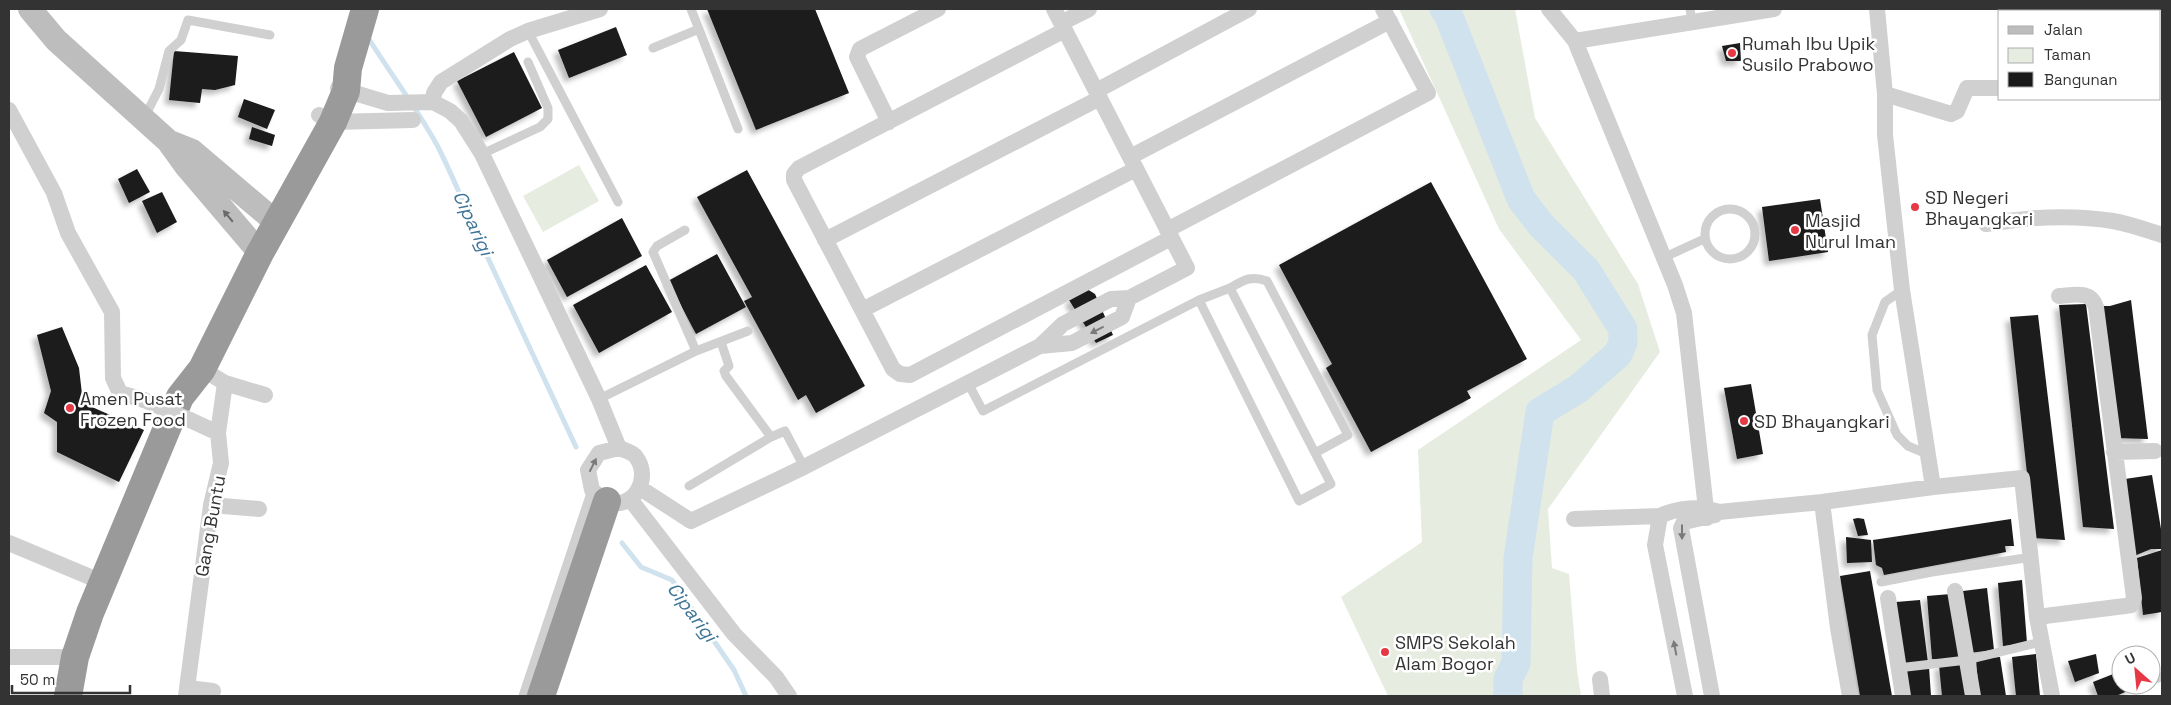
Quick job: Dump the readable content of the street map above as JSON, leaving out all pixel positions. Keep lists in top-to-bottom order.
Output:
{
  "streets": {
    "street": ["Gang Buntu"]
  },
  "water": ["Ciparigi"],
  "places": [
    "Rumah Ibu Upik Susilo Prabowo",
    "SD Negeri Bhayangkari",
    "Masjid Nurul Iman",
    "Amen Pusat Frozen Food",
    "SD Bhayangkari",
    "SMPS Sekolah Alam Bogor"
  ],
  "legend": ["Jalan", "Taman", "Bangunan"],
  "scale_bar": "50 m",
  "north": "top left"
}
